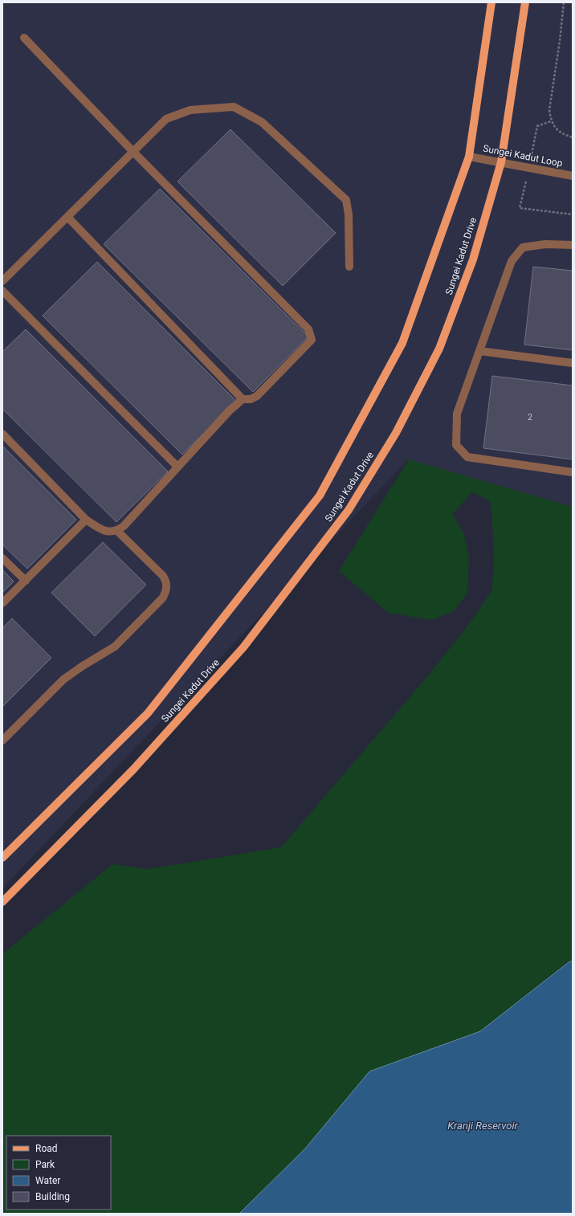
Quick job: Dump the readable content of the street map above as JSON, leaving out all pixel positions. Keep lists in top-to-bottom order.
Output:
{
  "streets": {
    "main road": ["Sungei Kadut Drive"],
    "street": ["Sungei Kadut Loop"]
  },
  "crossings": [
    ["Sungei Kadut Loop", "Sungei Kadut Drive"]
  ],
  "water": ["Kranji Reservoir"],
  "house_numbers": ["2"],
  "legend": [
    "Road",
    "Park",
    "Water",
    "Building"
  ]
}
